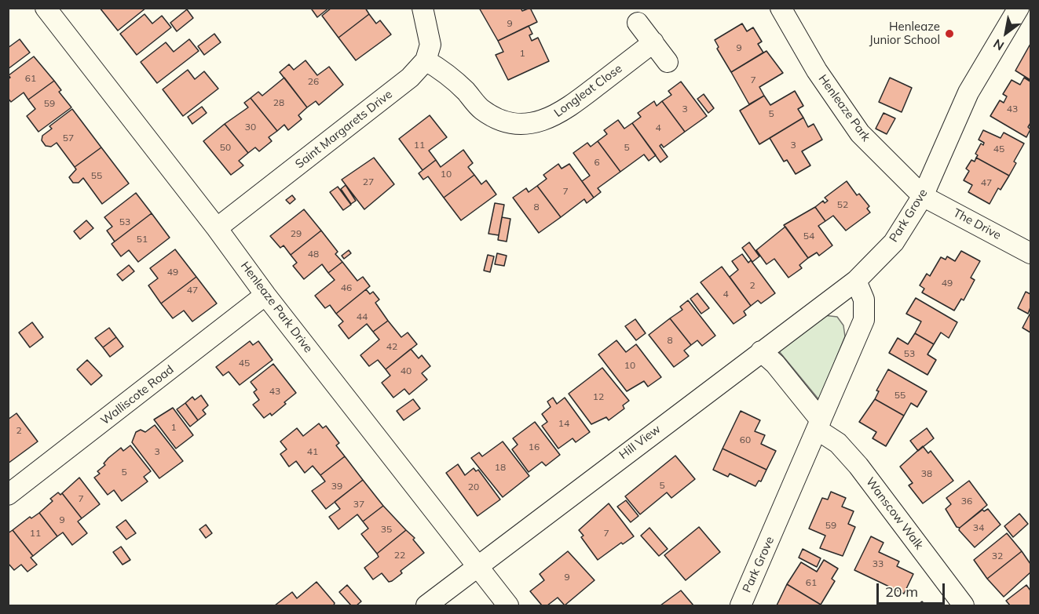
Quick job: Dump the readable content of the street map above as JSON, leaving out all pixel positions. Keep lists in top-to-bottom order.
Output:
{
  "streets": {
    "street": [
      "Longleat Close",
      "Henleaze Park",
      "Saint Margarets Drive",
      "Park Grove",
      "The Drive",
      "Henleaze Park Drive",
      "Walliscote Road",
      "Hill View",
      "Wanscow Walk"
    ]
  },
  "crossings": [
    ["Longleat Close", "Saint Margarets Drive"],
    ["Henleaze Park", "Park Grove"],
    ["Henleaze Park", "The Drive"],
    ["Saint Margarets Drive", "Henleaze Park Drive"],
    ["Park Grove", "The Drive"],
    ["Park Grove", "Hill View"],
    ["Park Grove", "Wanscow Walk"],
    ["Henleaze Park Drive", "Walliscote Road"],
    ["Henleaze Park Drive", "Hill View"]
  ],
  "places": ["Henleaze Junior School"],
  "house_numbers": [
    "9",
    "9",
    "1",
    "61",
    "7",
    "26",
    "28",
    "59",
    "3",
    "43",
    "5",
    "30",
    "4",
    "57",
    "11",
    "3",
    "50",
    "5",
    "45",
    "6",
    "10",
    "55",
    "27",
    "47",
    "7",
    "52",
    "8",
    "53",
    "29",
    "54",
    "51",
    "48",
    "49",
    "49",
    "2",
    "46",
    "47",
    "4",
    "44",
    "8",
    "42",
    "53",
    "45",
    "10",
    "40",
    "43",
    "55",
    "12",
    "14",
    "1",
    "2",
    "60",
    "16",
    "3",
    "41",
    "18",
    "5",
    "38",
    "5",
    "39",
    "20",
    "7",
    "36",
    "37",
    "9",
    "59",
    "34",
    "35",
    "11",
    "7",
    "22",
    "32",
    "33",
    "9",
    "61"
  ],
  "scale_bar": "20 m",
  "north": "bottom left"
}
